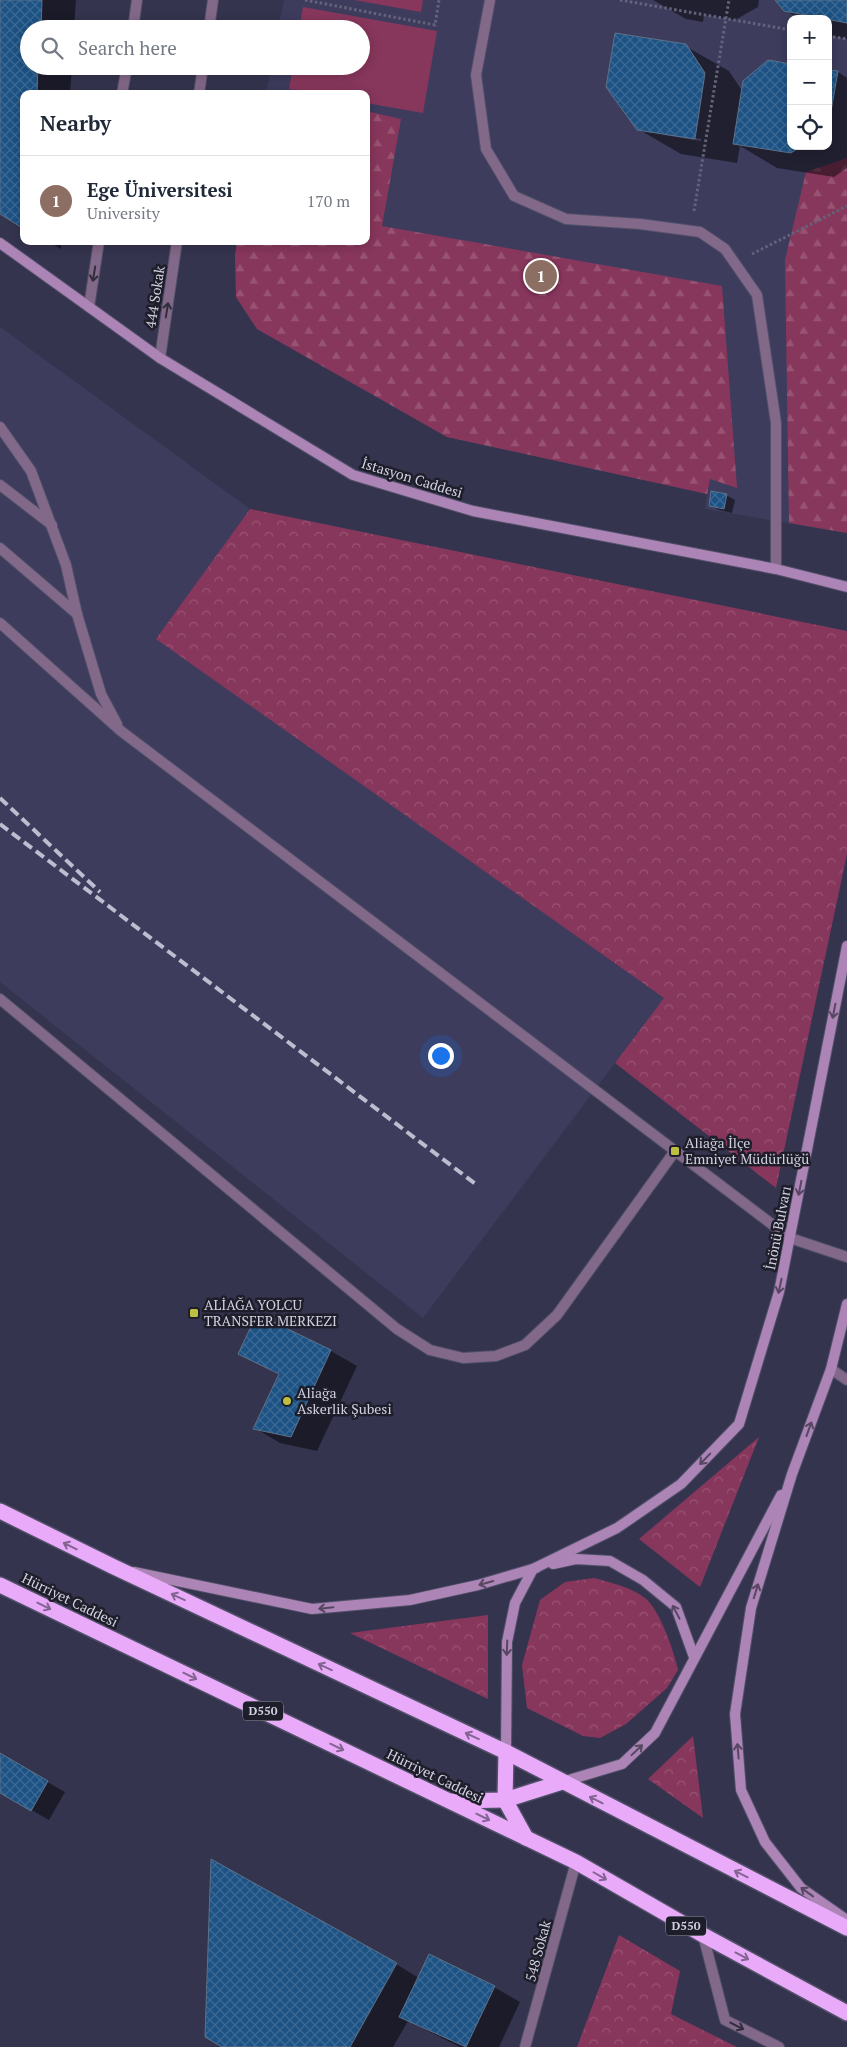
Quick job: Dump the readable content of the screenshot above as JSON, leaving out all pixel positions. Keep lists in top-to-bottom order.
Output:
{
  "streets": {
    "highway": ["Hürriyet Caddesi", "D550"],
    "street": [
      "444 Sokak",
      "İstasyon Caddesi",
      "İnönü Bulvarı",
      "548 Sokak"
    ]
  },
  "crossings": [
    ["444 Sokak", "İstasyon Caddesi"],
    ["Hürriyet Caddesi", "548 Sokak"]
  ],
  "places": {
    "transit": ["Aliağa İlçe Emniyet Müdürlüğü", "ALİAĞA YOLCU TRANSFER MERKEZI"],
    "other": ["Aliağa Askerlik Şubesi"]
  },
  "page": {
    "map_buttons": ["+", "−"],
    "search": "Search here",
    "heading": "Nearby",
    "list": [
      {
        "mark": "1",
        "name": "Ege Üniversitesi",
        "note": "University",
        "value": "170 m"
      }
    ],
    "pins": "1"
  }
}
